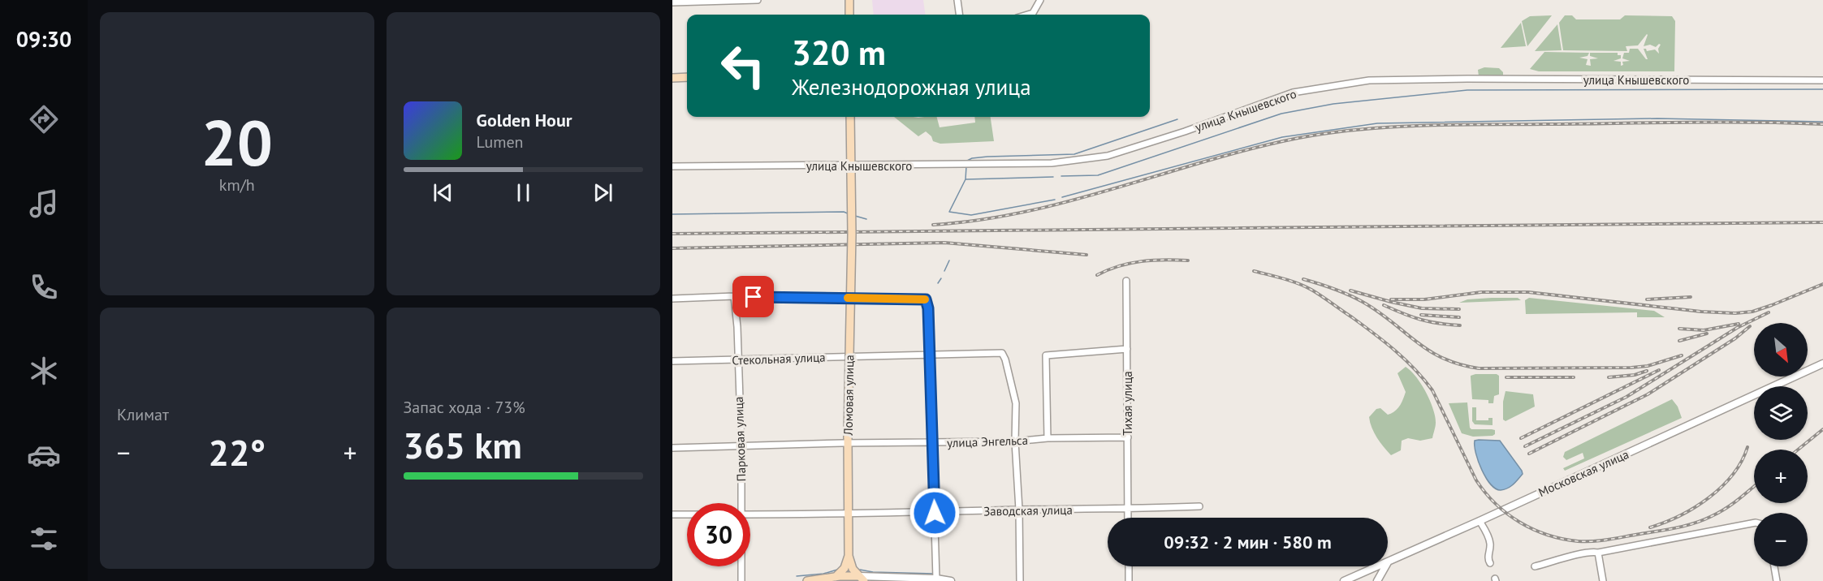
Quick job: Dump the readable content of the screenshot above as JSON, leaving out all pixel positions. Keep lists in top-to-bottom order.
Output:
{
  "streets": {
    "main road": ["Ломовая улица"],
    "street": [
      "улица Кнышевского",
      "Стекольная улица",
      "Тихая улица",
      "Парковая улица",
      "улица Энгельса",
      "Московская улица",
      "Заводская улица"
    ]
  },
  "crossings": [
    ["Стекольная улица", "Парковая улица"],
    ["Стекольная улица", "улица Энгельса"],
    ["Ломовая улица", "улица Энгельса"],
    ["Ломовая улица", "Заводская улица"],
    ["Тихая улица", "улица Энгельса"],
    ["Тихая улица", "Заводская улица"],
    ["Парковая улица", "улица Энгельса"]
  ],
  "north": "bottom right",
  "page": {
    "tabs": "09:30",
    "tile": [
      ["20", "km/h"],
      "Климат",
      ["Запас хода · 73%", "365 km"]
    ],
    "turn": ["320 m", "Железнодорожная улица"],
    "song": ["Golden Hour", "Lumen"],
    "map_buttons": ["+", "−"],
    "heat": ["−", "22°", "+"],
    "limit": "30",
    "trip": "09:32 · 2 мин · 580 m"
  }
}
